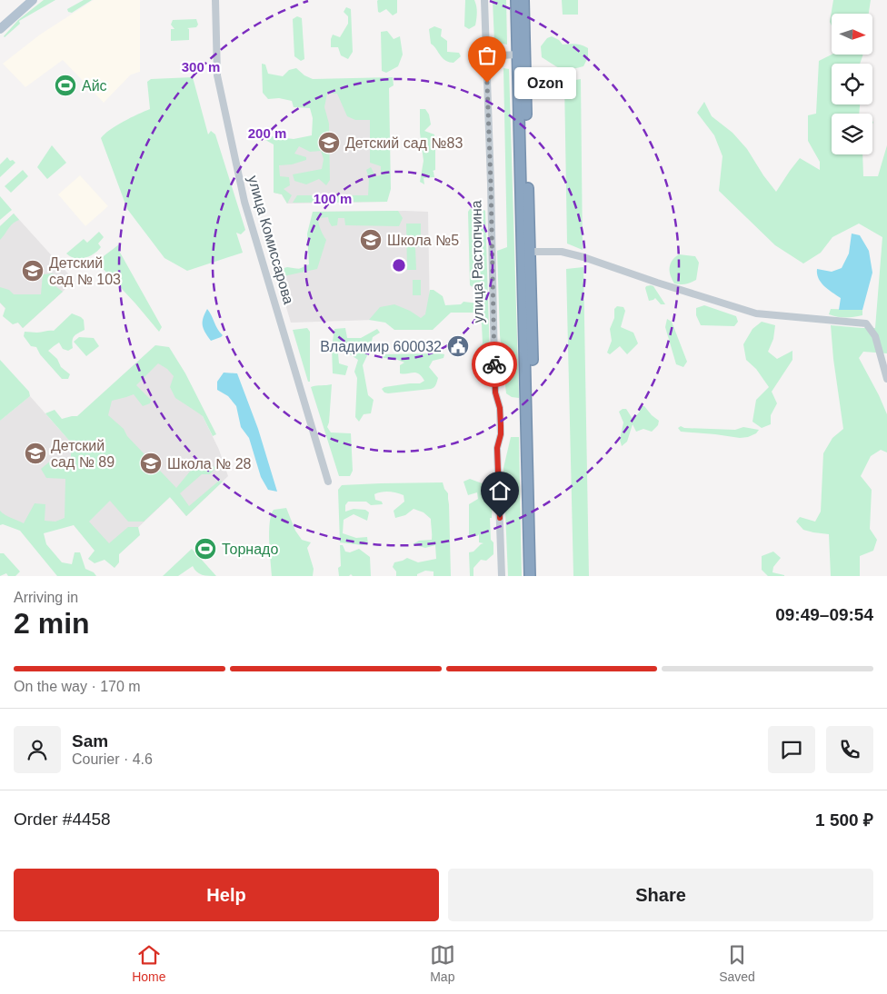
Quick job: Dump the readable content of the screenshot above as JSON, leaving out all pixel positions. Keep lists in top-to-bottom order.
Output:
{
  "streets": {
    "street": ["улица Комиссарова", "улица Растопчина"]
  },
  "places": {
    "other": ["Ozon"],
    "sports": ["Айс", "Торнадо"],
    "school or university": [
      "Детский сад №83",
      "Школа №5",
      "Детский сад № 103",
      "Детский сад № 89",
      "Школа № 28"
    ],
    "public building": ["Владимир 600032"]
  },
  "north": "right",
  "page": {
    "bubble": "Ozon",
    "heading": ["2 min", "Arriving in", "09:49–09:54"],
    "panel": [
      "Sam",
      "Courier · 4.6",
      "Order #4458",
      "1 500 ₽"
    ],
    "bar": "On the way · 170 m",
    "buttons": ["Help", "Share"],
    "tabs": ["Home", "Map", "Saved"]
  },
  "rings": ["300 m", "200 m", "100 m"]
}
